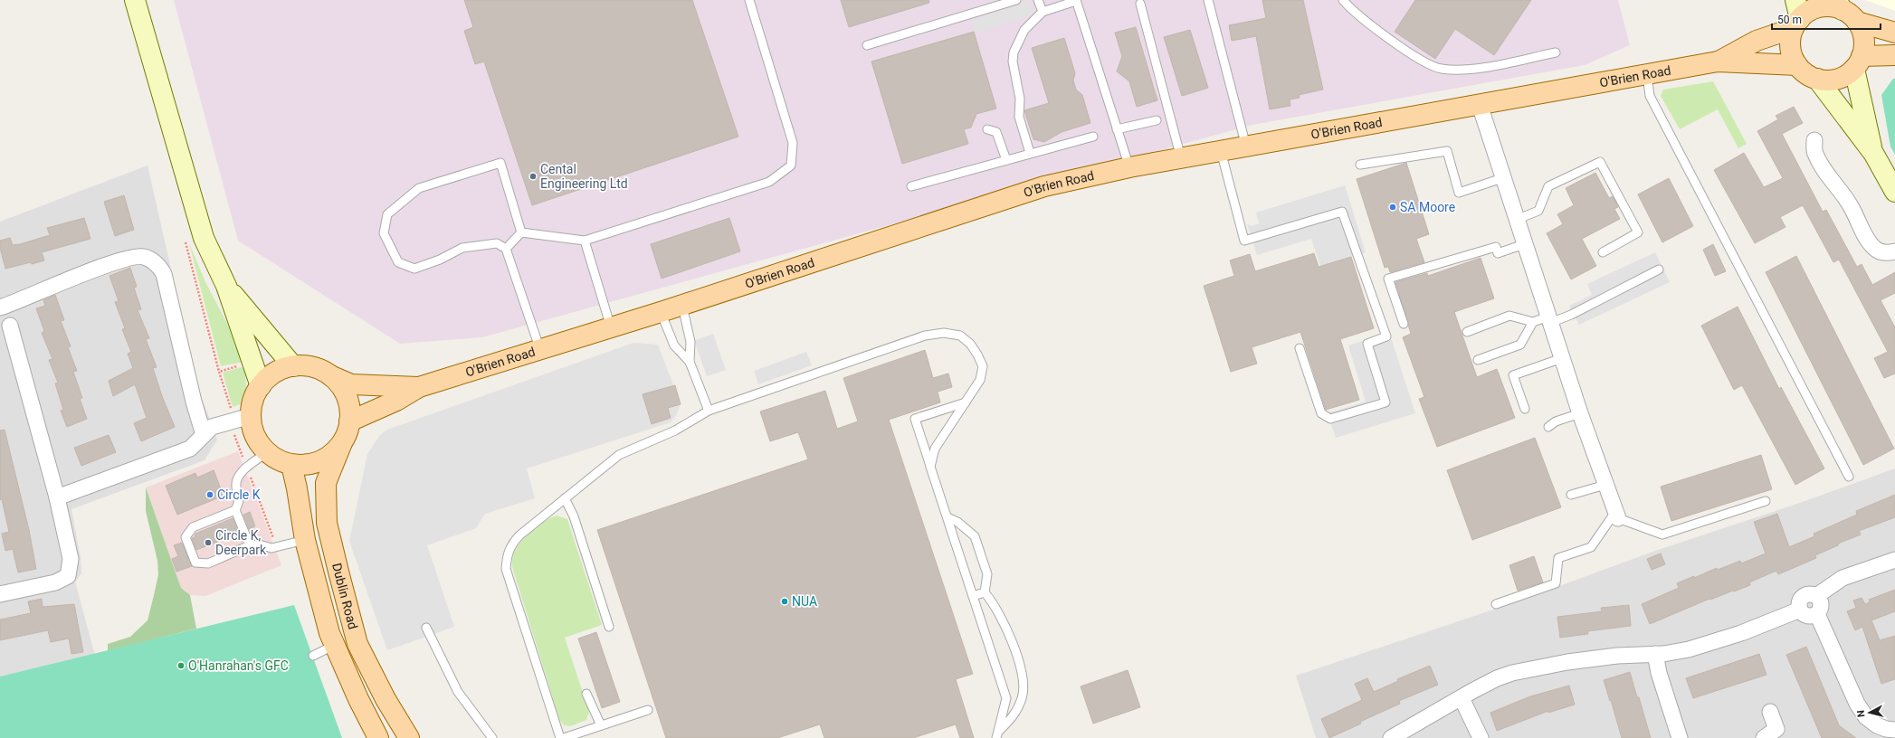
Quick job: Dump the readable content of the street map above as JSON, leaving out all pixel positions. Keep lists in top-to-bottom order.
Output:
{
  "streets": {
    "main road": ["O'Brien Road", "Dublin Road"]
  },
  "crossings": [
    ["O'Brien Road", "Dublin Road"]
  ],
  "places": [
    "Cental Engineering Ltd",
    "SA Moore",
    "Circle K",
    "Circle K, Deerpark",
    "NUA",
    "O'Hanrahan's GFC"
  ],
  "scale_bar": "50 m",
  "north": "left"
}
